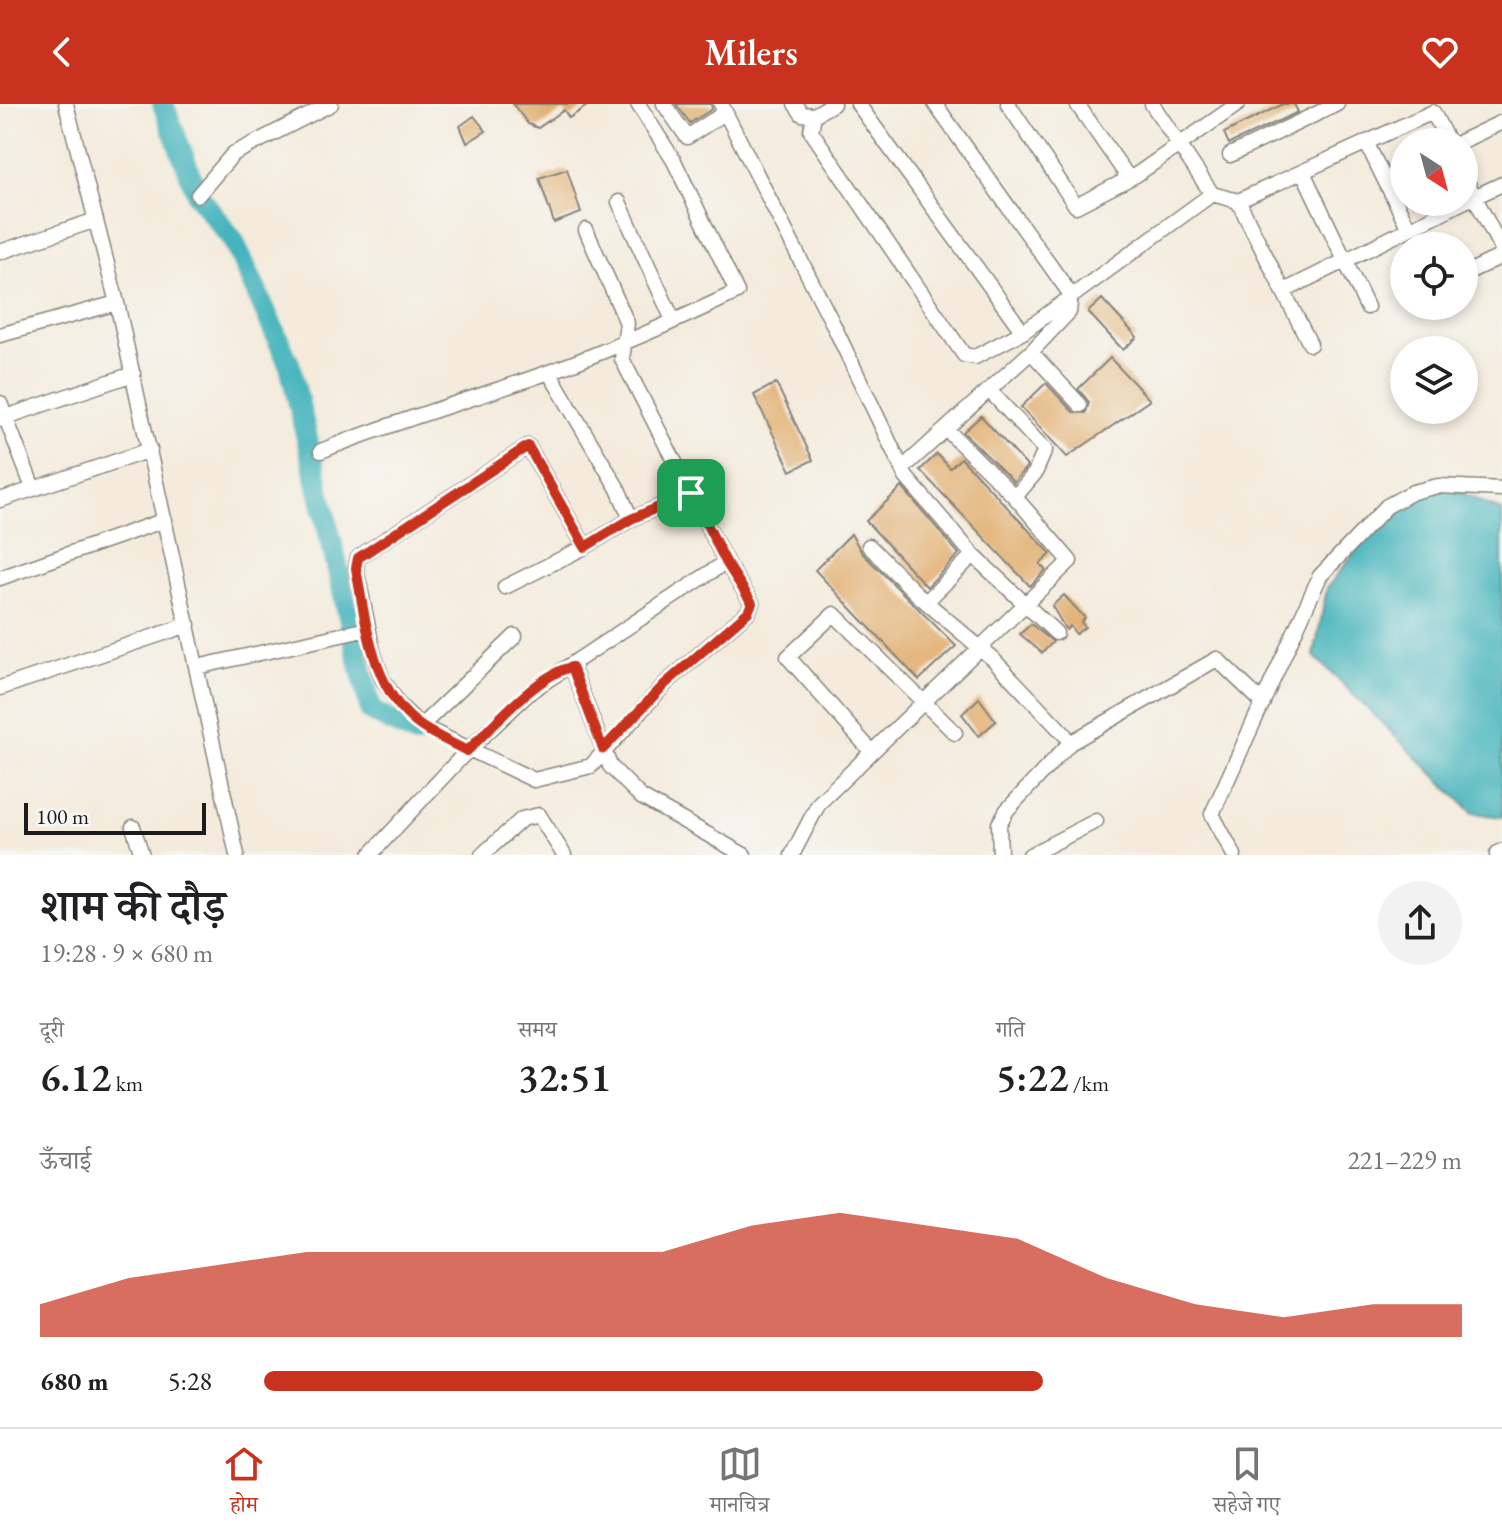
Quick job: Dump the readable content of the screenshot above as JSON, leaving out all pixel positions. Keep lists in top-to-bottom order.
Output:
{
  "scale_bar": "100 m",
  "north": "bottom right",
  "page": {
    "header": "Milers",
    "scale": "100 m",
    "heading": ["शाम की दौड़", "19:28 · 9 × 680 m"],
    "stats": [
      ["दूरी", "6.12 km"],
      ["समय", "32:51"],
      ["गति", "5:22 /km"]
    ],
    "chart": ["ऊँचाई", "221–229 m"],
    "list": [
      {
        "name": "680 m",
        "note": "5:28"
      }
    ],
    "tabs": ["होम", "मानचित्र", "सहेजे गए"]
  }
}
